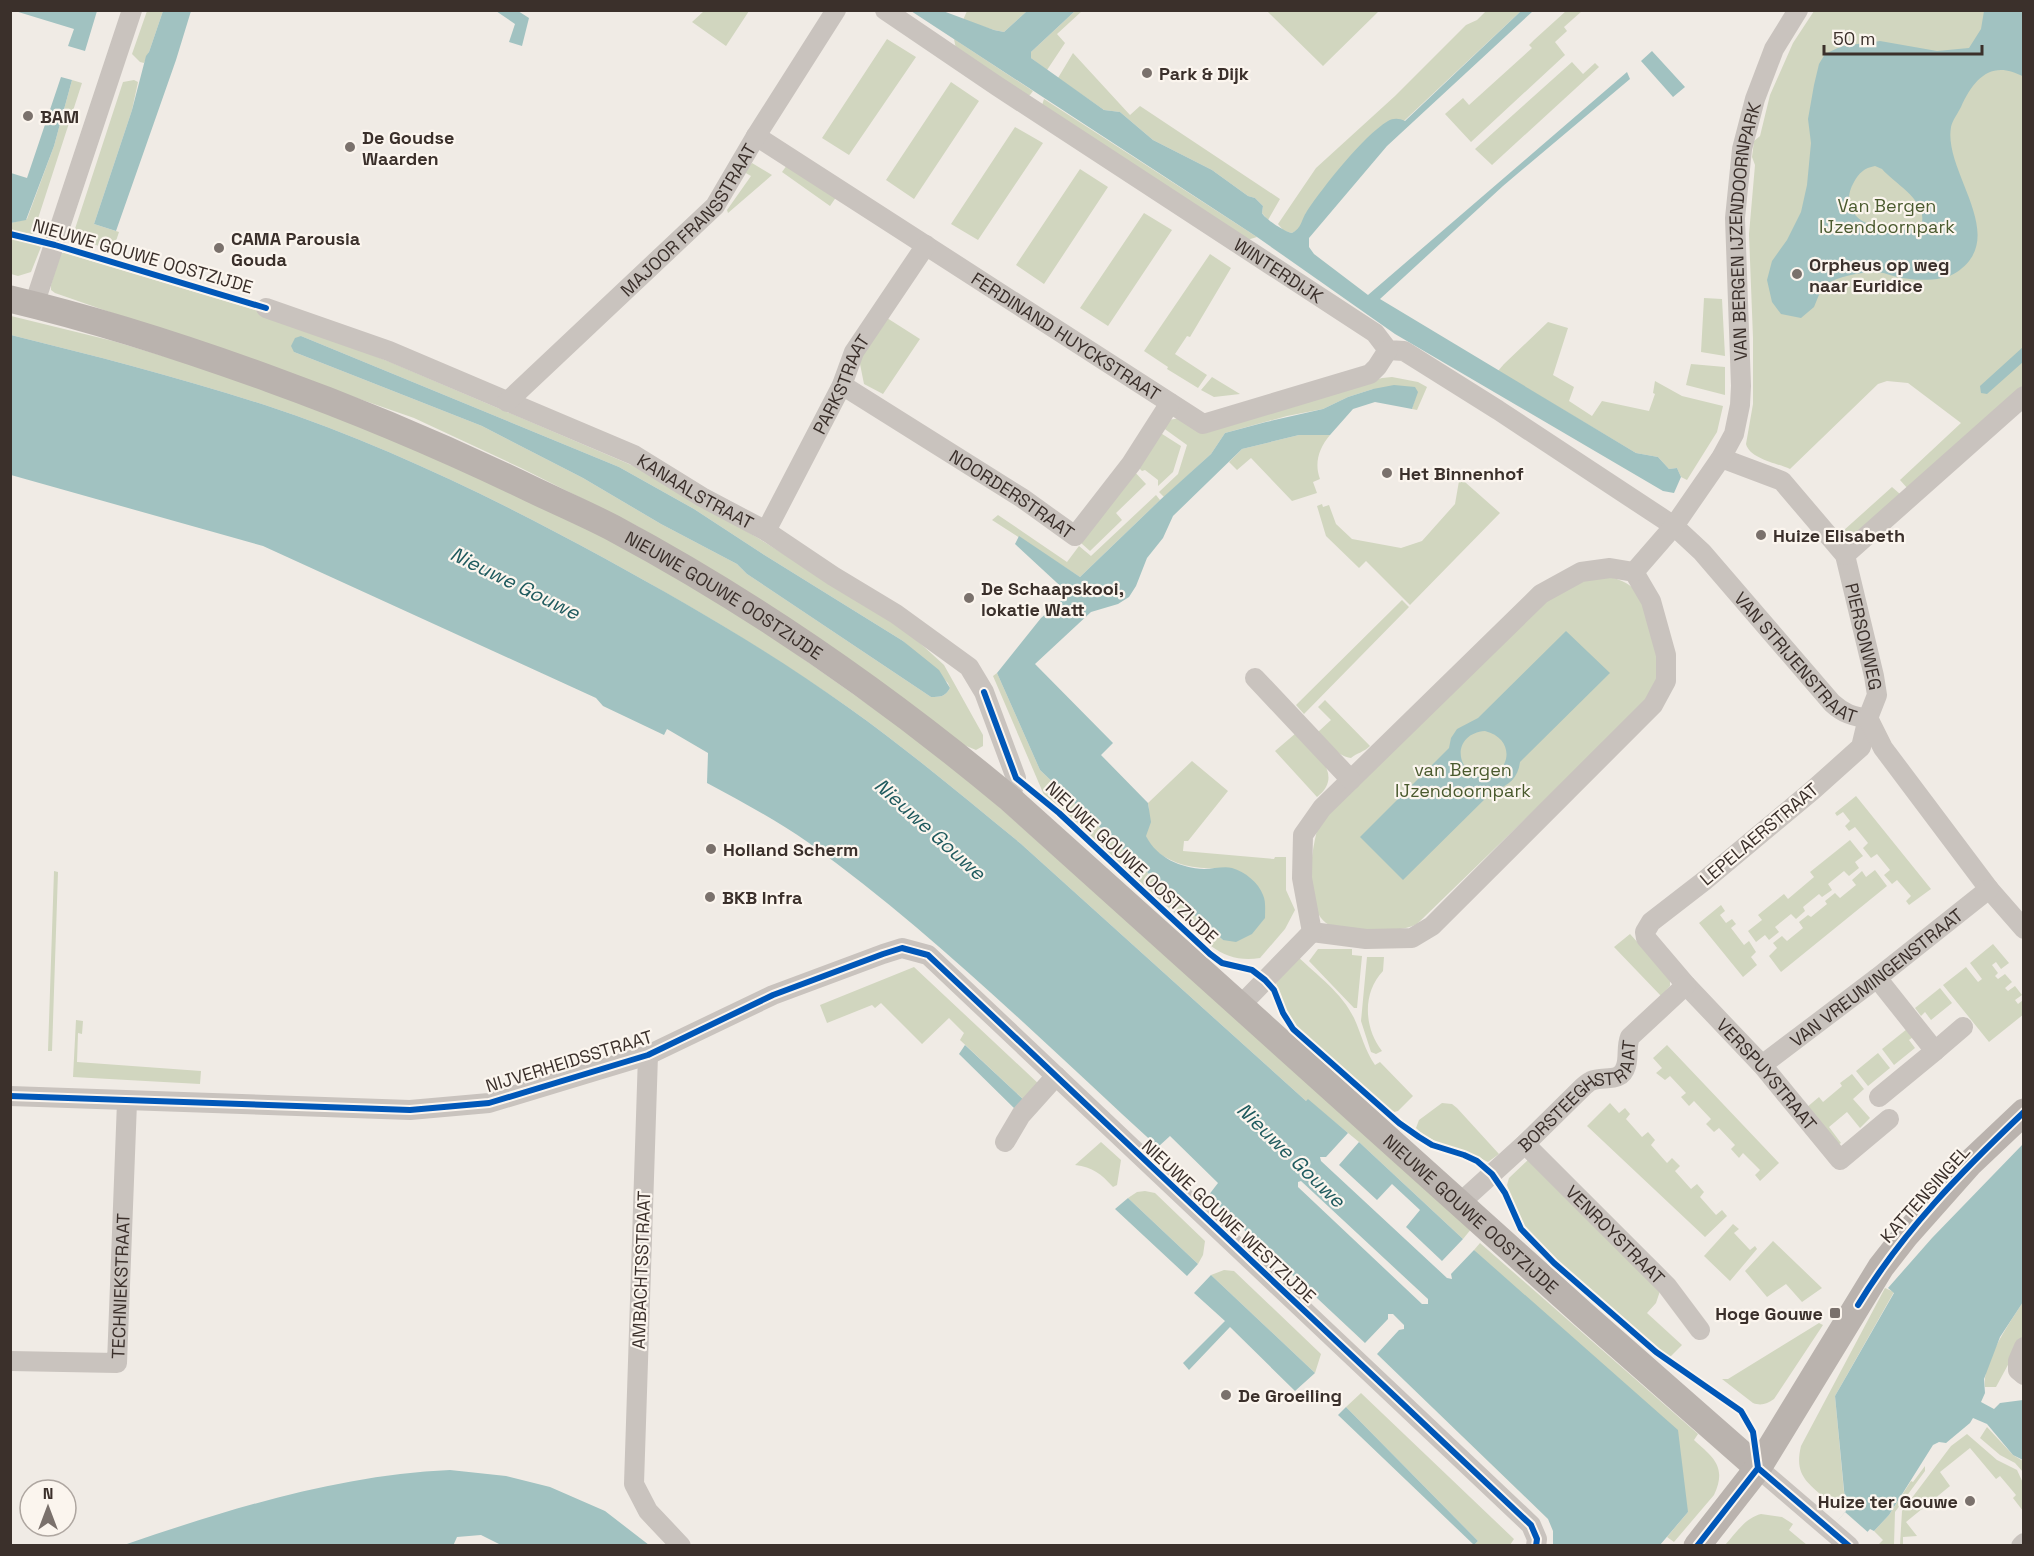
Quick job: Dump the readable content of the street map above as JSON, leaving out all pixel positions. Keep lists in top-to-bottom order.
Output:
{
  "streets": {
    "main road": ["NIEUWE GOUWE OOSTZIJDE", "KATTENSINGEL"],
    "street": [
      "MAJOOR FRANSSTRAAT",
      "VAN BERGEN IJZENDOORNPARK",
      "WINTERDIJK",
      "FERDINAND HUYCKSTRAAT",
      "PARKSTRAAT",
      "NOORDERSTRAAT",
      "KANAALSTRAAT",
      "PIERSONWEG",
      "VAN STRIJENSTRAAT",
      "LEPELAERSTRAAT",
      "VAN VREUMINGENSTRAAT",
      "NIJVERHEIDSSTRAAT",
      "VERSPUYSTRAAT",
      "BORSTEEGHSTRAAT",
      "NIEUWE GOUWE WESTZIJDE",
      "VENROYSTRAAT",
      "AMBACHTSSTRAAT",
      "TECHNIEKSTRAAT"
    ]
  },
  "crossings": [
    ["MAJOOR FRANSSTRAAT", "FERDINAND HUYCKSTRAAT"],
    ["MAJOOR FRANSSTRAAT", "KANAALSTRAAT"],
    ["VAN BERGEN IJZENDOORNPARK", "VAN STRIJENSTRAAT"],
    ["NIEUWE GOUWE OOSTZIJDE", "KANAALSTRAAT"],
    ["NIEUWE GOUWE OOSTZIJDE", "BORSTEEGHSTRAAT"],
    ["NIEUWE GOUWE OOSTZIJDE", "KATTENSINGEL"],
    ["WINTERDIJK", "FERDINAND HUYCKSTRAAT"],
    ["FERDINAND HUYCKSTRAAT", "PARKSTRAAT"],
    ["FERDINAND HUYCKSTRAAT", "NOORDERSTRAAT"],
    ["PARKSTRAAT", "NOORDERSTRAAT"],
    ["PARKSTRAAT", "KANAALSTRAAT"],
    ["PIERSONWEG", "VAN STRIJENSTRAAT"],
    ["PIERSONWEG", "LEPELAERSTRAAT"],
    ["VAN STRIJENSTRAAT", "LEPELAERSTRAAT"],
    ["VAN STRIJENSTRAAT", "VAN VREUMINGENSTRAAT"],
    ["LEPELAERSTRAAT", "VERSPUYSTRAAT"],
    ["VAN VREUMINGENSTRAAT", "VERSPUYSTRAAT"],
    ["NIJVERHEIDSSTRAAT", "NIEUWE GOUWE WESTZIJDE"],
    ["NIJVERHEIDSSTRAAT", "AMBACHTSSTRAAT"],
    ["NIJVERHEIDSSTRAAT", "TECHNIEKSTRAAT"],
    ["VERSPUYSTRAAT", "BORSTEEGHSTRAAT"],
    ["BORSTEEGHSTRAAT", "VENROYSTRAAT"]
  ],
  "water": ["Nieuwe Gouwe"],
  "parks": ["Van Bergen IJzendoornpark", "van Bergen IJzendoornpark"],
  "places": {
    "other": [
      "Park & Dijk",
      "BAM",
      "De Goudse Waarden",
      "CAMA Parousia Gouda",
      "Orpheus op weg naar Euridice",
      "Het Binnenhof",
      "Huize Elisabeth",
      "De Schaapskooi, lokatie Watt",
      "Holland Scherm",
      "BKB Infra",
      "De Groeiling",
      "Huize ter Gouwe"
    ],
    "transit": ["Hoge Gouwe"]
  },
  "scale_bar": "50 m",
  "north": "top"
}
